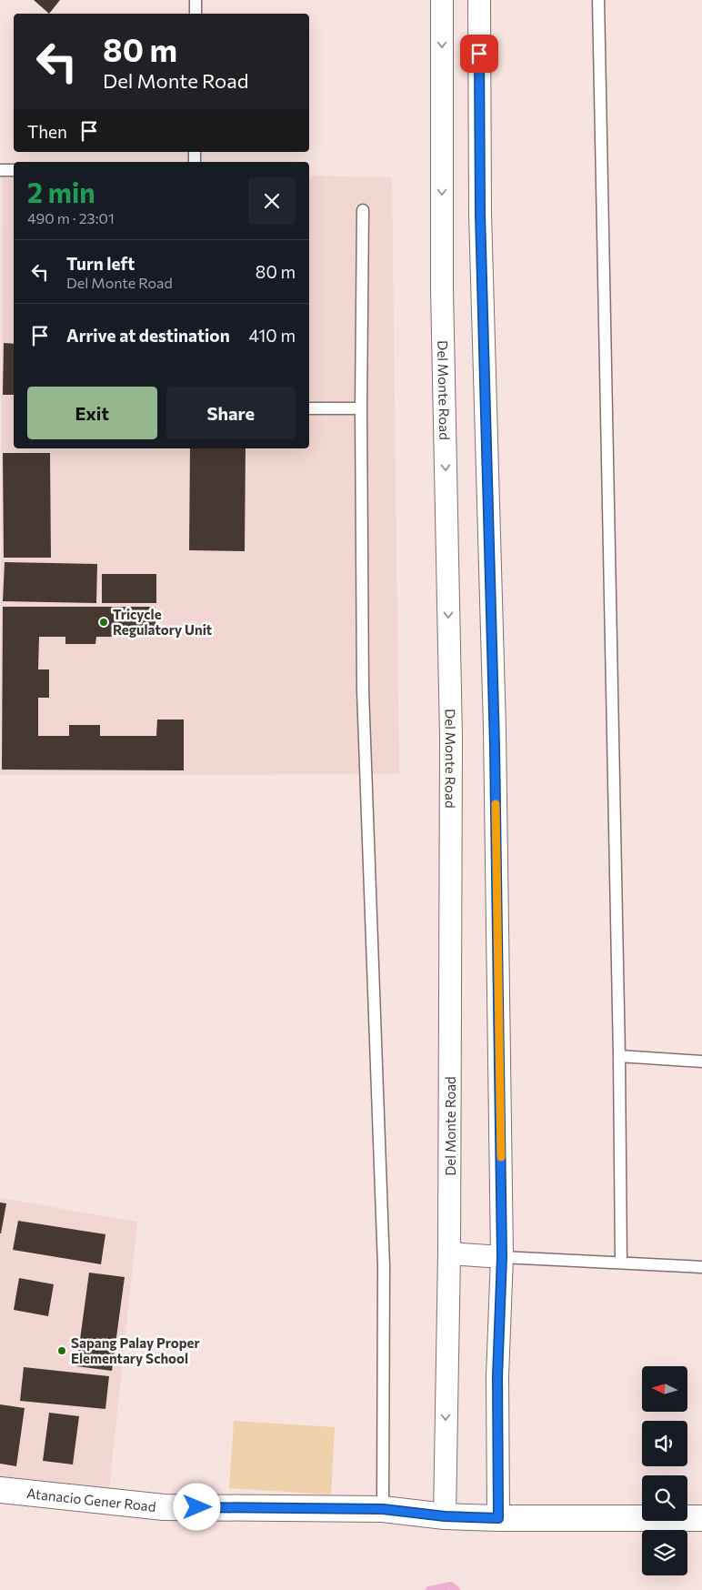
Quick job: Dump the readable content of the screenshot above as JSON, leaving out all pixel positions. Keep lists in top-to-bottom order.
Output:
{
  "streets": {
    "main road": ["Atanacio Gener Road"],
    "street": ["Del Monte Road"]
  },
  "crossings": [
    ["Del Monte Road", "Atanacio Gener Road"]
  ],
  "places": ["Tricycle Regulatory Unit", "Sapang Palay Proper Elementary School"],
  "north": "left",
  "page": {
    "turn": ["80 m", "Del Monte Road"],
    "then": "Then",
    "heading": ["2 min", "490 m · 23:01"],
    "list": [
      {
        "name": "Turn left",
        "note": "Del Monte Road",
        "value": "80 m"
      },
      {
        "name": "Arrive at destination",
        "value": "410 m"
      }
    ],
    "buttons": ["Exit", "Share"]
  }
}
